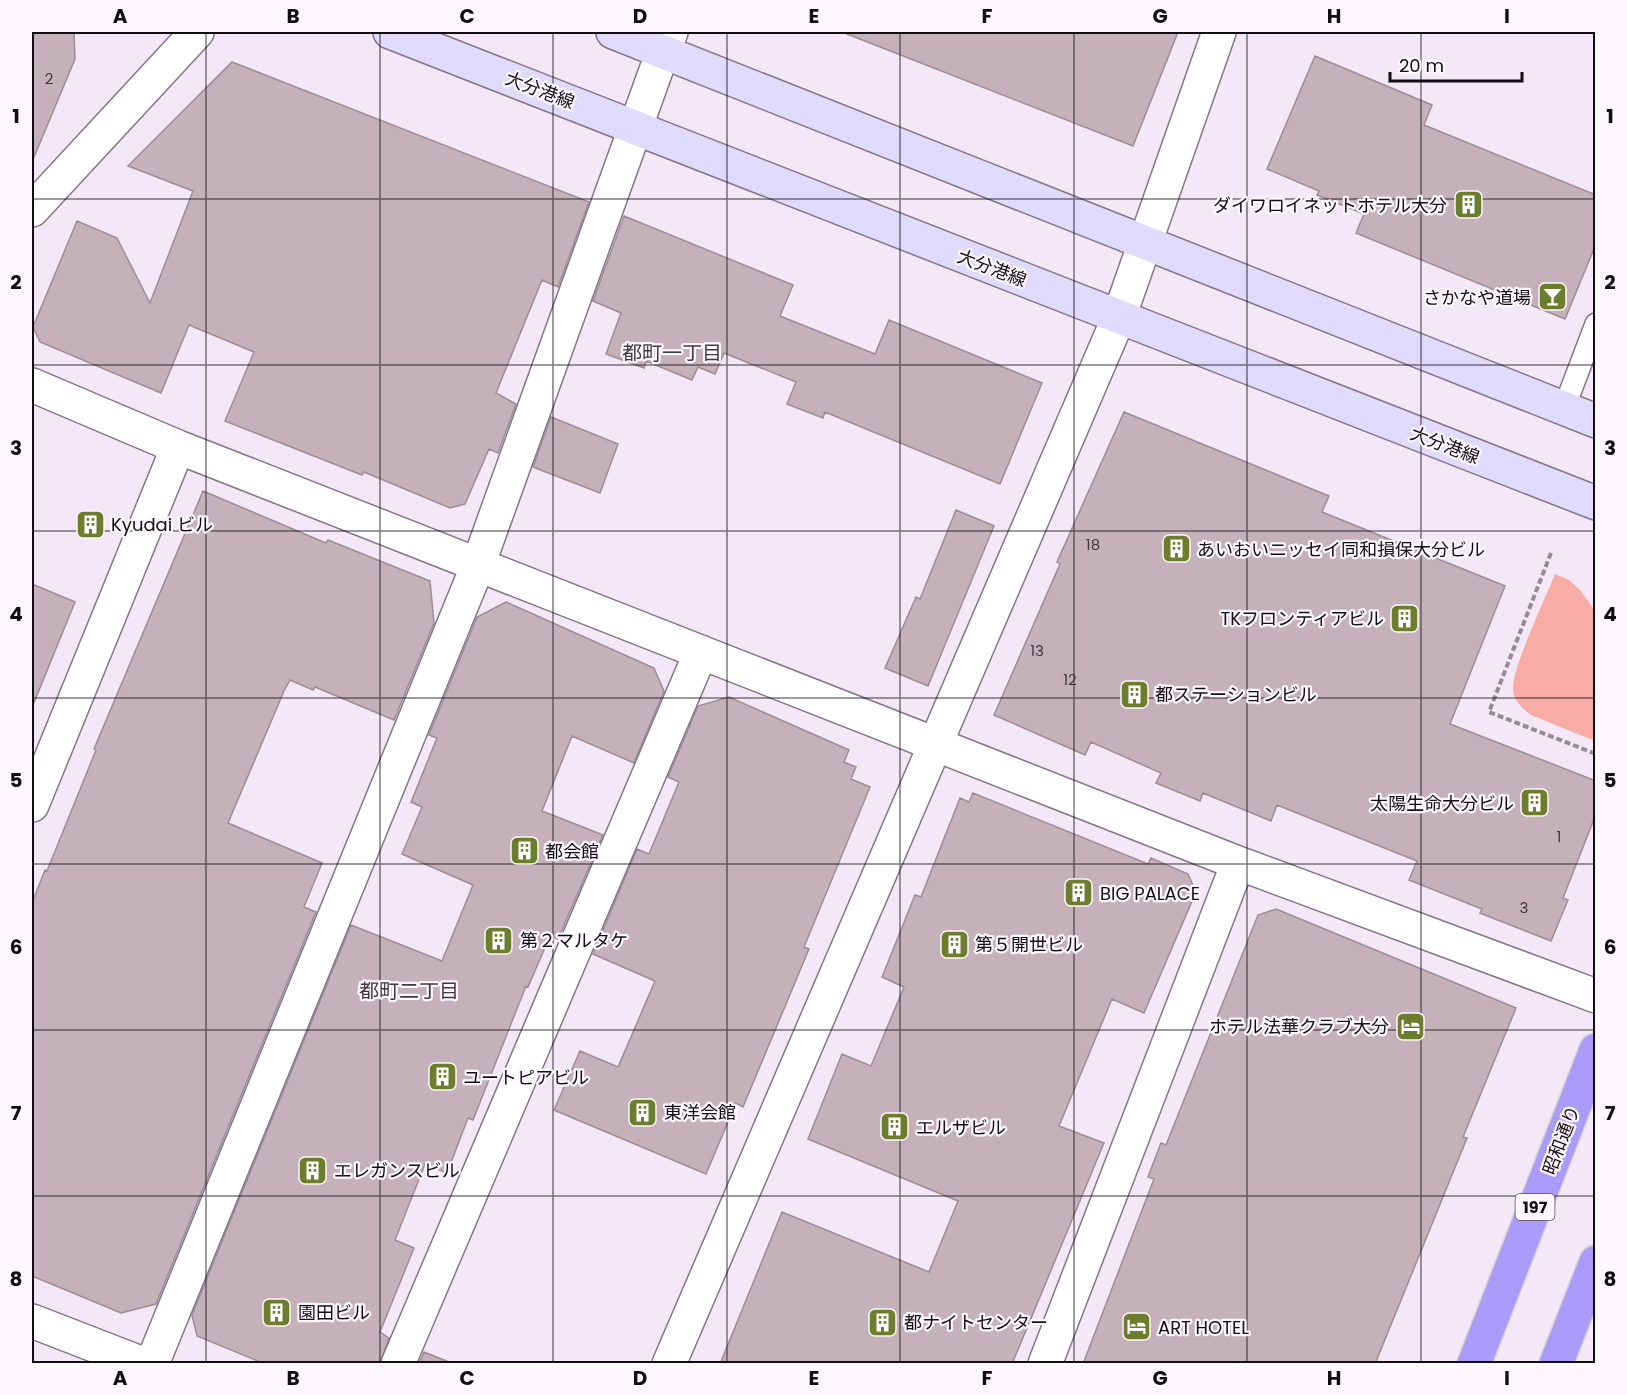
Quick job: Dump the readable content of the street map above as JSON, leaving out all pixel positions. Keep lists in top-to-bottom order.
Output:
{
  "streets": {
    "highway": ["昭和通り", "197"],
    "main road": ["大分港線"]
  },
  "districts": ["都町一丁目", "都町二丁目"],
  "places": {
    "building": [
      "ダイワロイネットホテル大分",
      "Kyudai ビル",
      "あいおいニッセイ同和損保大分ビル",
      "TKフロンティアビル",
      "都ステーションビル",
      "太陽生命大分ビル",
      "都会館",
      "BIG PALACE",
      "第２マルタケ",
      "第５開世ビル",
      "ユートピアビル",
      "東洋会館",
      "エルザビル",
      "エレガンスビル",
      "園田ビル",
      "都ナイトセンター"
    ],
    "bar": ["さかなや道場"],
    "hotel": ["ホテル法華クラブ大分", "ART HOTEL"]
  },
  "house_numbers": [
    "2",
    "18",
    "13",
    "12",
    "1",
    "3"
  ],
  "scale_bar": "20 m",
  "grid": {
    "columns": [
      "A",
      "B",
      "C",
      "D",
      "E",
      "F",
      "G",
      "H",
      "I"
    ],
    "rows": [
      "1",
      "2",
      "3",
      "4",
      "5",
      "6",
      "7",
      "8"
    ]
  }
}
